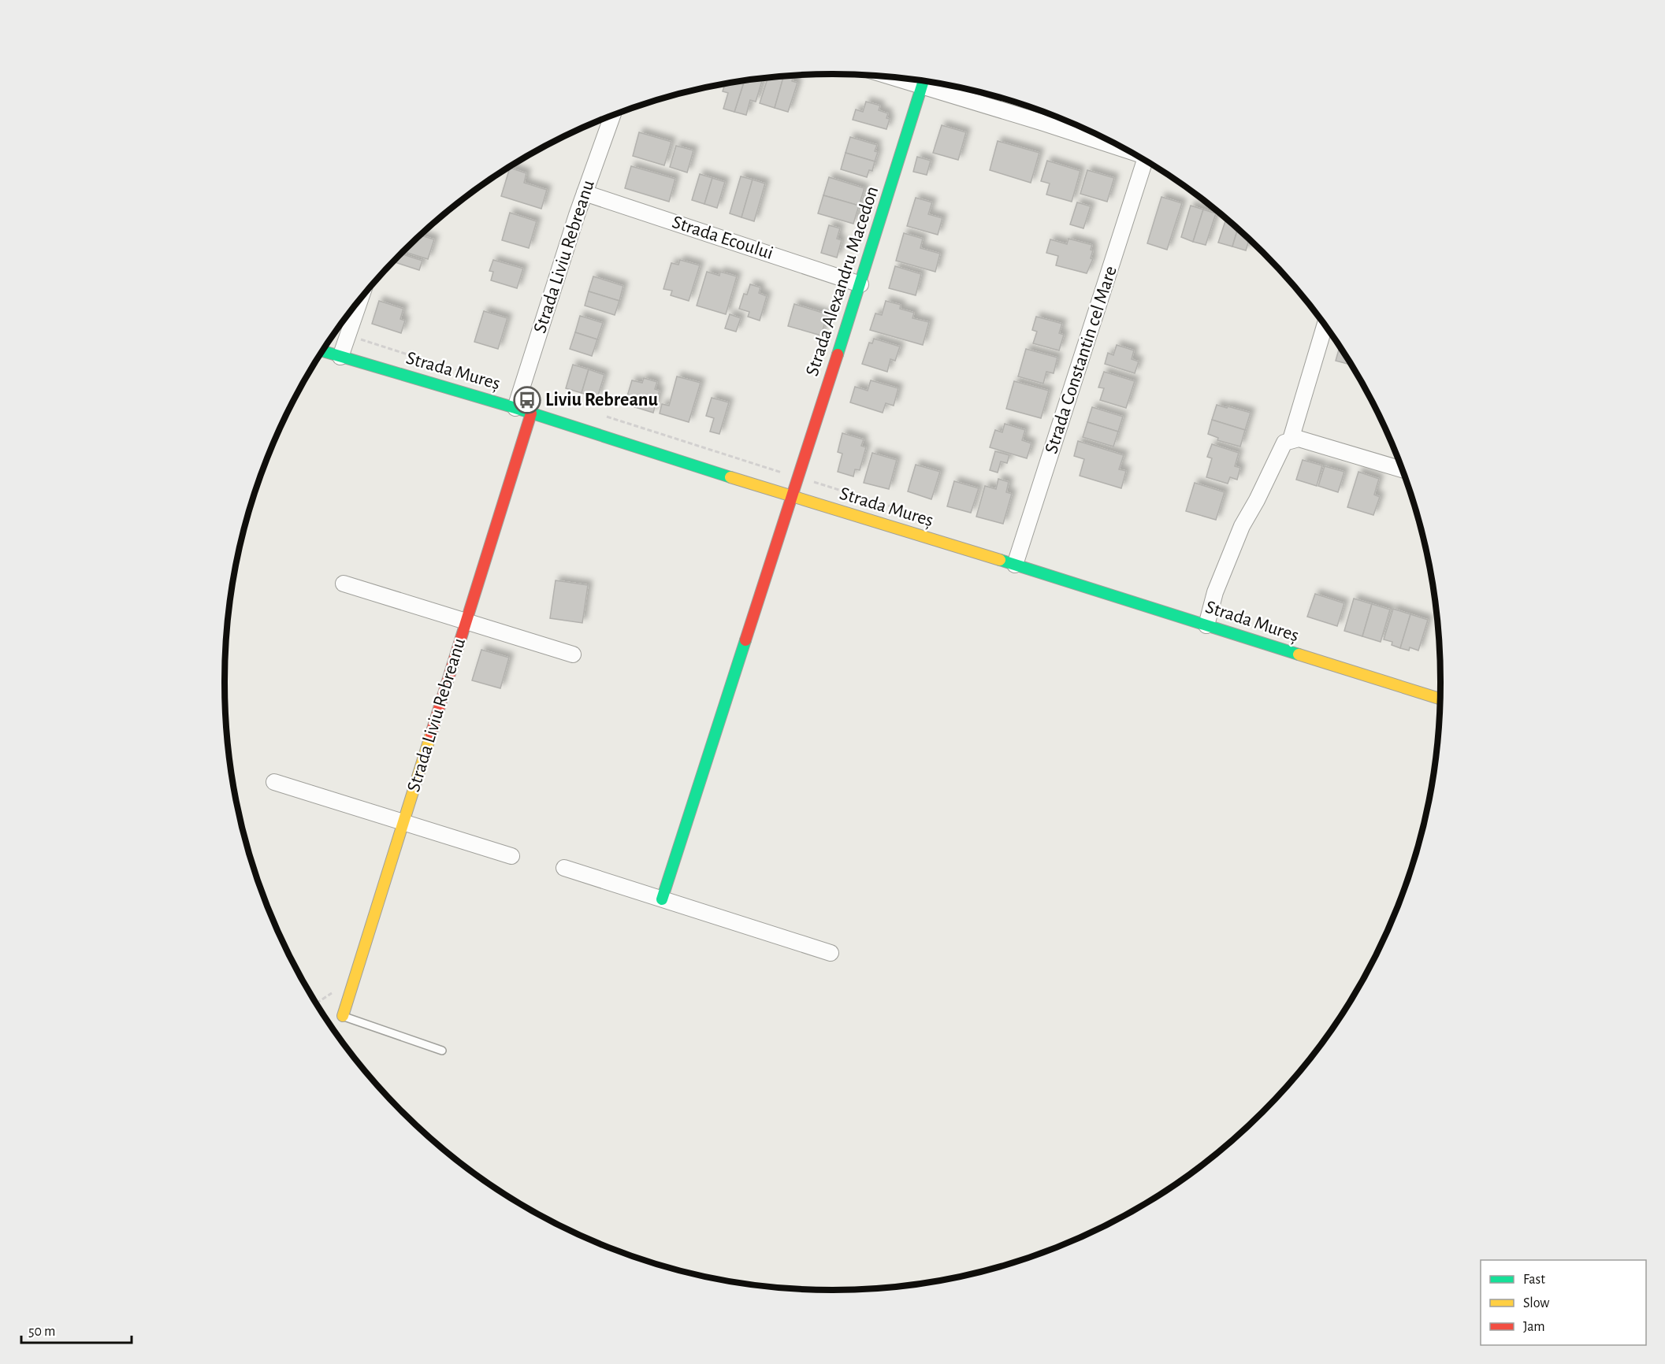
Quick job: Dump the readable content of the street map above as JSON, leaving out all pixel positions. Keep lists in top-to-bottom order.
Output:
{
  "streets": {
    "street": [
      "Strada Ecoului",
      "Strada Liviu Rebreanu",
      "Strada Alexandru Macedon",
      "Strada Constantin cel Mare",
      "Strada Mureș"
    ]
  },
  "crossings": [
    ["Strada Ecoului", "Strada Liviu Rebreanu"],
    ["Strada Ecoului", "Strada Alexandru Macedon"],
    ["Strada Liviu Rebreanu", "Strada Mureș"],
    ["Strada Alexandru Macedon", "Strada Mureș"],
    ["Strada Constantin cel Mare", "Strada Mureș"]
  ],
  "places": {
    "bus stop": ["Liviu Rebreanu"]
  },
  "legend": ["Fast", "Slow", "Jam"],
  "scale_bar": "50 m"
}
